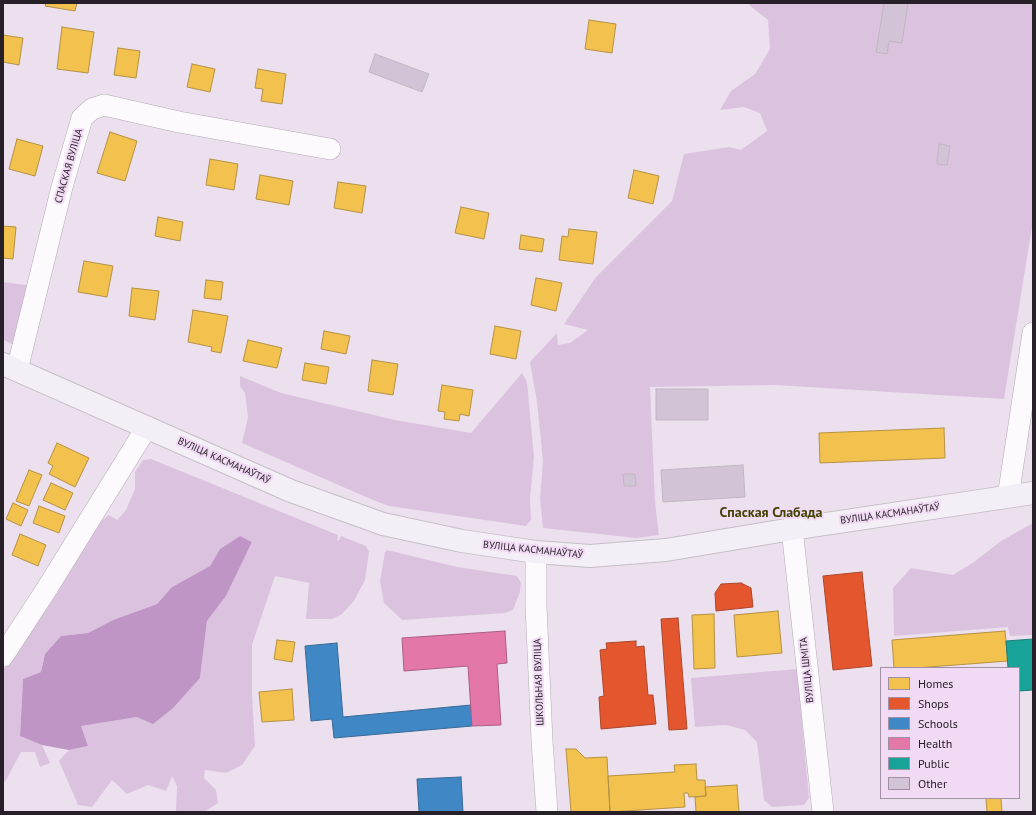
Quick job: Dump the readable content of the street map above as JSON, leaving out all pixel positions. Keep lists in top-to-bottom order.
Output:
{
  "streets": {
    "main road": ["ВУЛІЦА КАСМАНАЎТАЎ"],
    "street": ["СПАСКАЯ ВУЛІЦА", "ВУЛІЦА ШМІТА", "ШКОЛЬНАЯ ВУЛІЦА"]
  },
  "crossings": [
    ["СПАСКАЯ ВУЛІЦА", "ВУЛІЦА КАСМАНАЎТАЎ"],
    ["ВУЛІЦА КАСМАНАЎТАЎ", "ВУЛІЦА ШМІТА"],
    ["ВУЛІЦА КАСМАНАЎТАЎ", "ШКОЛЬНАЯ ВУЛІЦА"]
  ],
  "districts": ["Спаская Слабада"],
  "legend": [
    "Homes",
    "Shops",
    "Schools",
    "Health",
    "Public",
    "Other"
  ]
}
